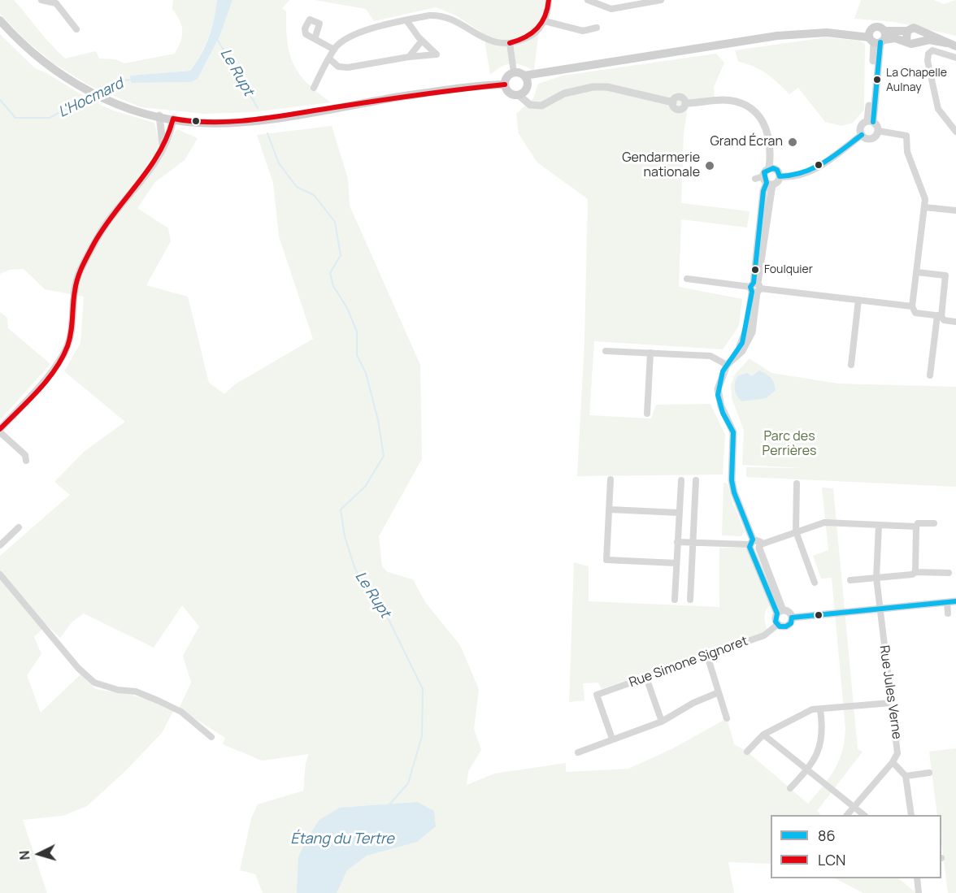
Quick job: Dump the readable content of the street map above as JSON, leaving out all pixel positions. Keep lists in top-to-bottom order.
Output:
{
  "streets": {
    "street": ["Rue Simone Signoret", "Rue Jules Verne"]
  },
  "water": ["Le Rupt", "L'Hocmard", "Étang du Tertre"],
  "parks": ["Parc des Perrières"],
  "places": [
    "La Chapelle Aulnay",
    "Grand Écran",
    "Gendarmerie nationale",
    "Foulquier"
  ],
  "lines": ["transit line LCN", "transit line 86"],
  "legend": ["86", "LCN"],
  "north": "left"
}
